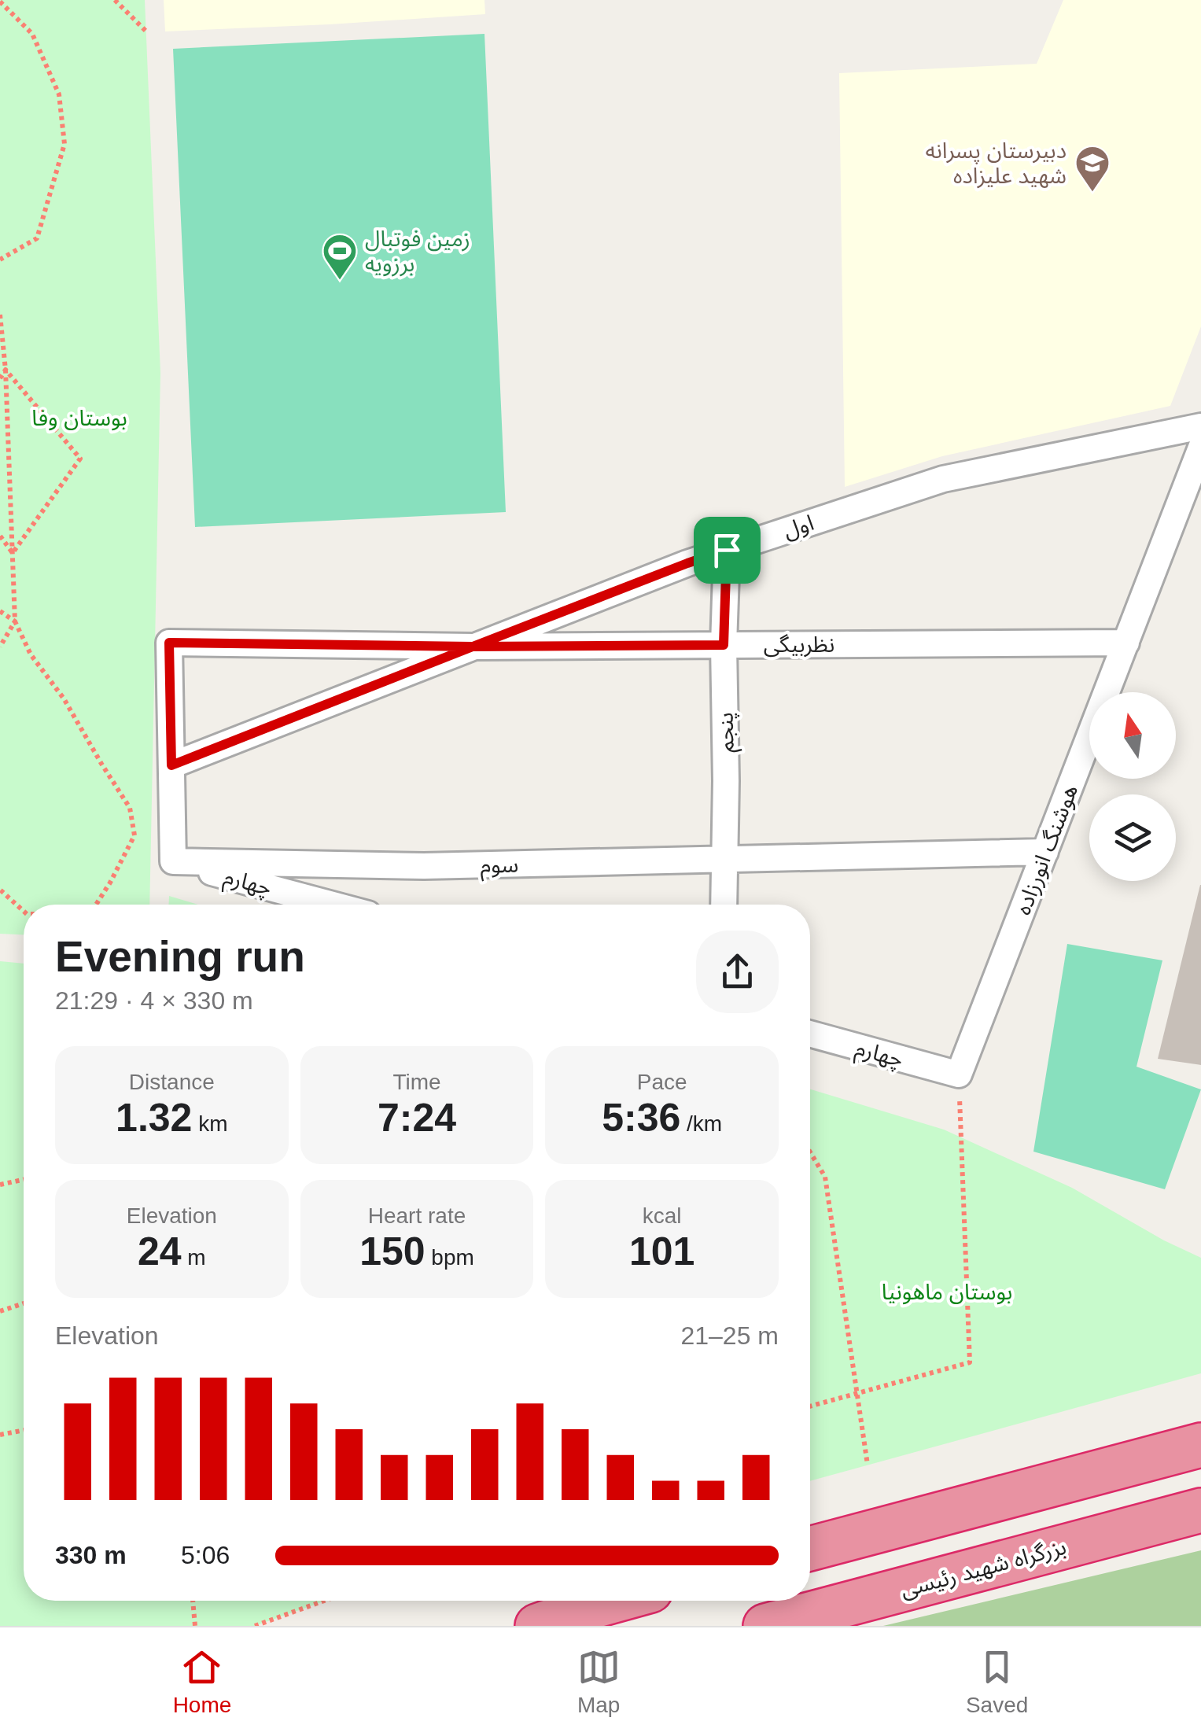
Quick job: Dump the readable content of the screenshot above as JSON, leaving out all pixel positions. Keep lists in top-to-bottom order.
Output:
{
  "streets": {
    "highway": ["بزرگراه شهید رئیسی"],
    "street": [
      "اول",
      "نظربیگی",
      "پنجم",
      "هوشنگ انورزاده",
      "سوم",
      "چهارم"
    ]
  },
  "crossings": [
    ["اول", "نظربیگی"],
    ["اول", "پنجم"],
    ["نظربیگی", "پنجم"],
    ["نظربیگی", "هوشنگ انورزاده"],
    ["پنجم", "سوم"],
    ["هوشنگ انورزاده", "سوم"],
    ["هوشنگ انورزاده", "چهارم"],
    ["سوم", "چهارم"]
  ],
  "parks": ["بوستان وفا", "بوستان ماهونیا"],
  "places": {
    "school or university": ["دبیرستان پسرانه شهید علیزاده"],
    "sports": ["زمین فوتبال برزویه"]
  },
  "north": "top",
  "page": {
    "heading": ["Evening run", "21:29 · 4 × 330 m"],
    "stats": [
      ["Distance", "1.32 km"],
      ["Time", "7:24"],
      ["Pace", "5:36 /km"],
      ["Elevation", "24 m"],
      ["Heart rate", "150 bpm"],
      ["kcal", "101"]
    ],
    "chart": ["Elevation", "21–25 m"],
    "list": [
      {
        "name": "330 m",
        "note": "5:06"
      }
    ],
    "tabs": ["Home", "Map", "Saved"]
  }
}
